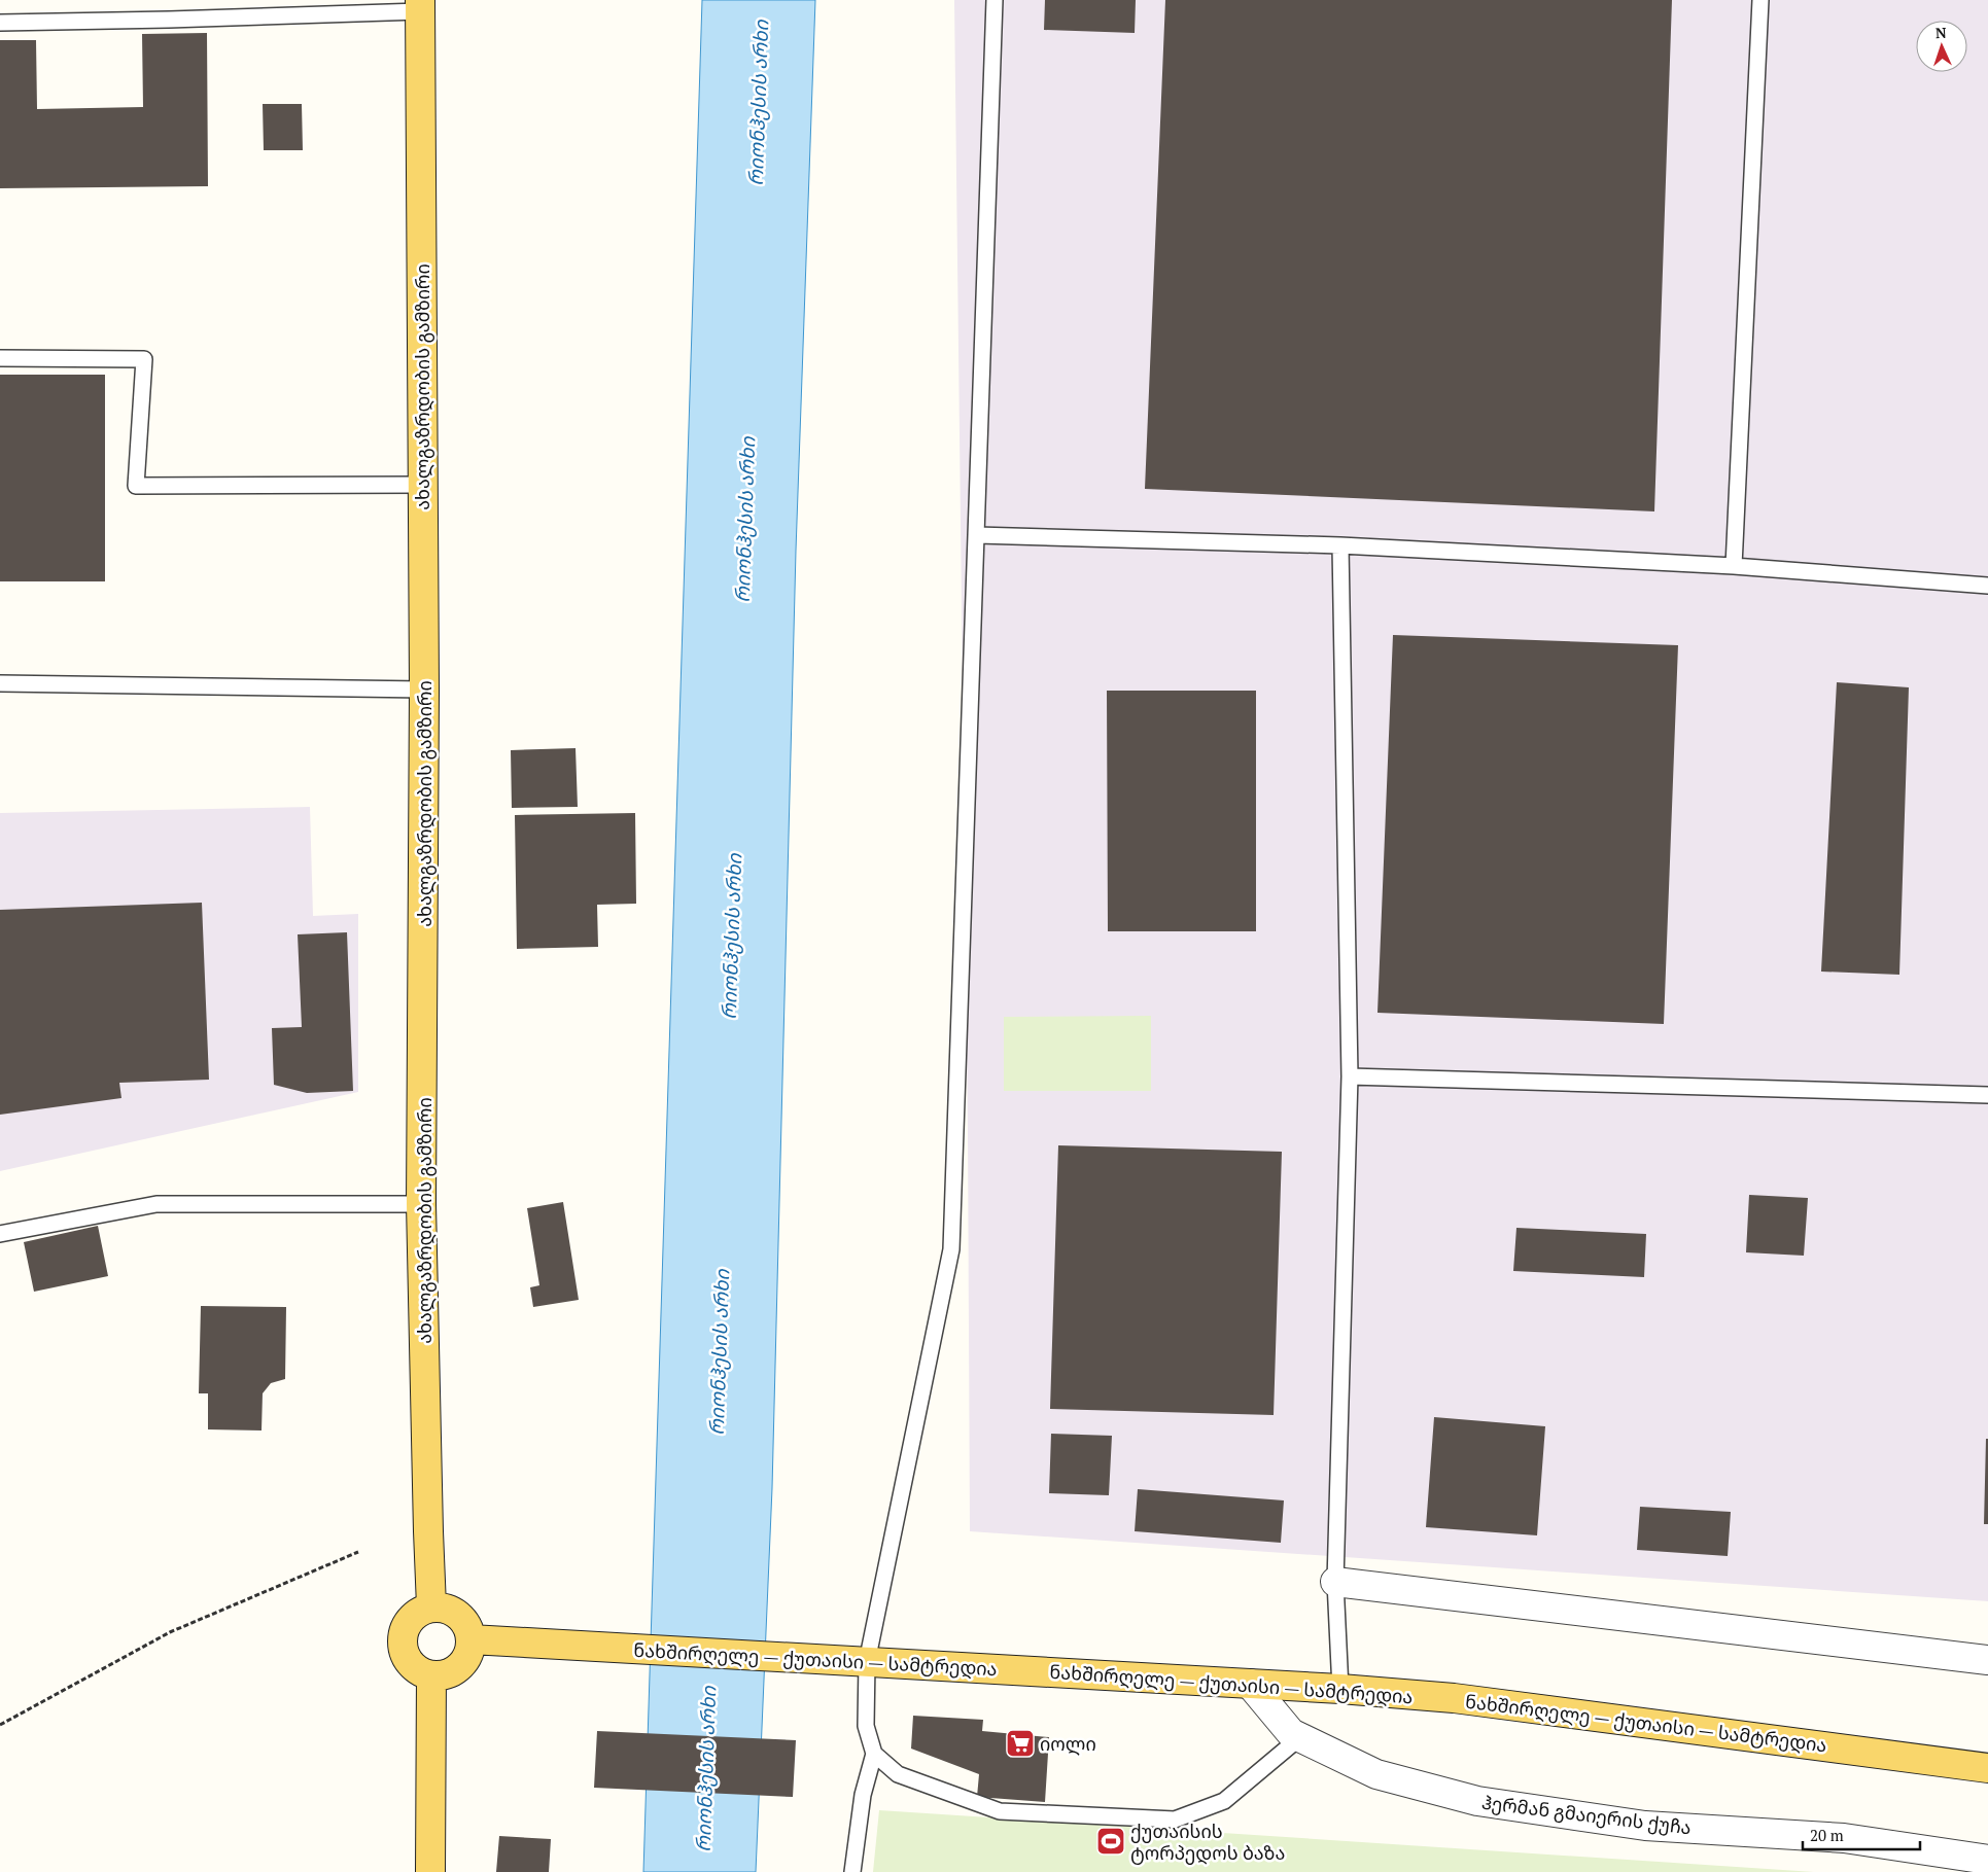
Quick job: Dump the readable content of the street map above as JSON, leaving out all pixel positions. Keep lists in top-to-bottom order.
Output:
{
  "streets": {
    "main road": ["ახალგაზრდობის გამზირი", "ნახშირღელე — ქუთაისი — სამტრედია"],
    "street": ["ჰერმან გმაიერის ქუჩა"]
  },
  "crossings": [
    ["ახალგაზრდობის გამზირი", "ნახშირღელე — ქუთაისი — სამტრედია"],
    ["ნახშირღელე — ქუთაისი — სამტრედია", "ჰერმან გმაიერის ქუჩა"]
  ],
  "water": ["რიონჰესის არხი"],
  "places": {
    "supermarket": ["იოლი"],
    "sports": ["ქუთაისის ტორპედოს ბაზა"]
  },
  "scale_bar": "20 m",
  "north": "top"
}
